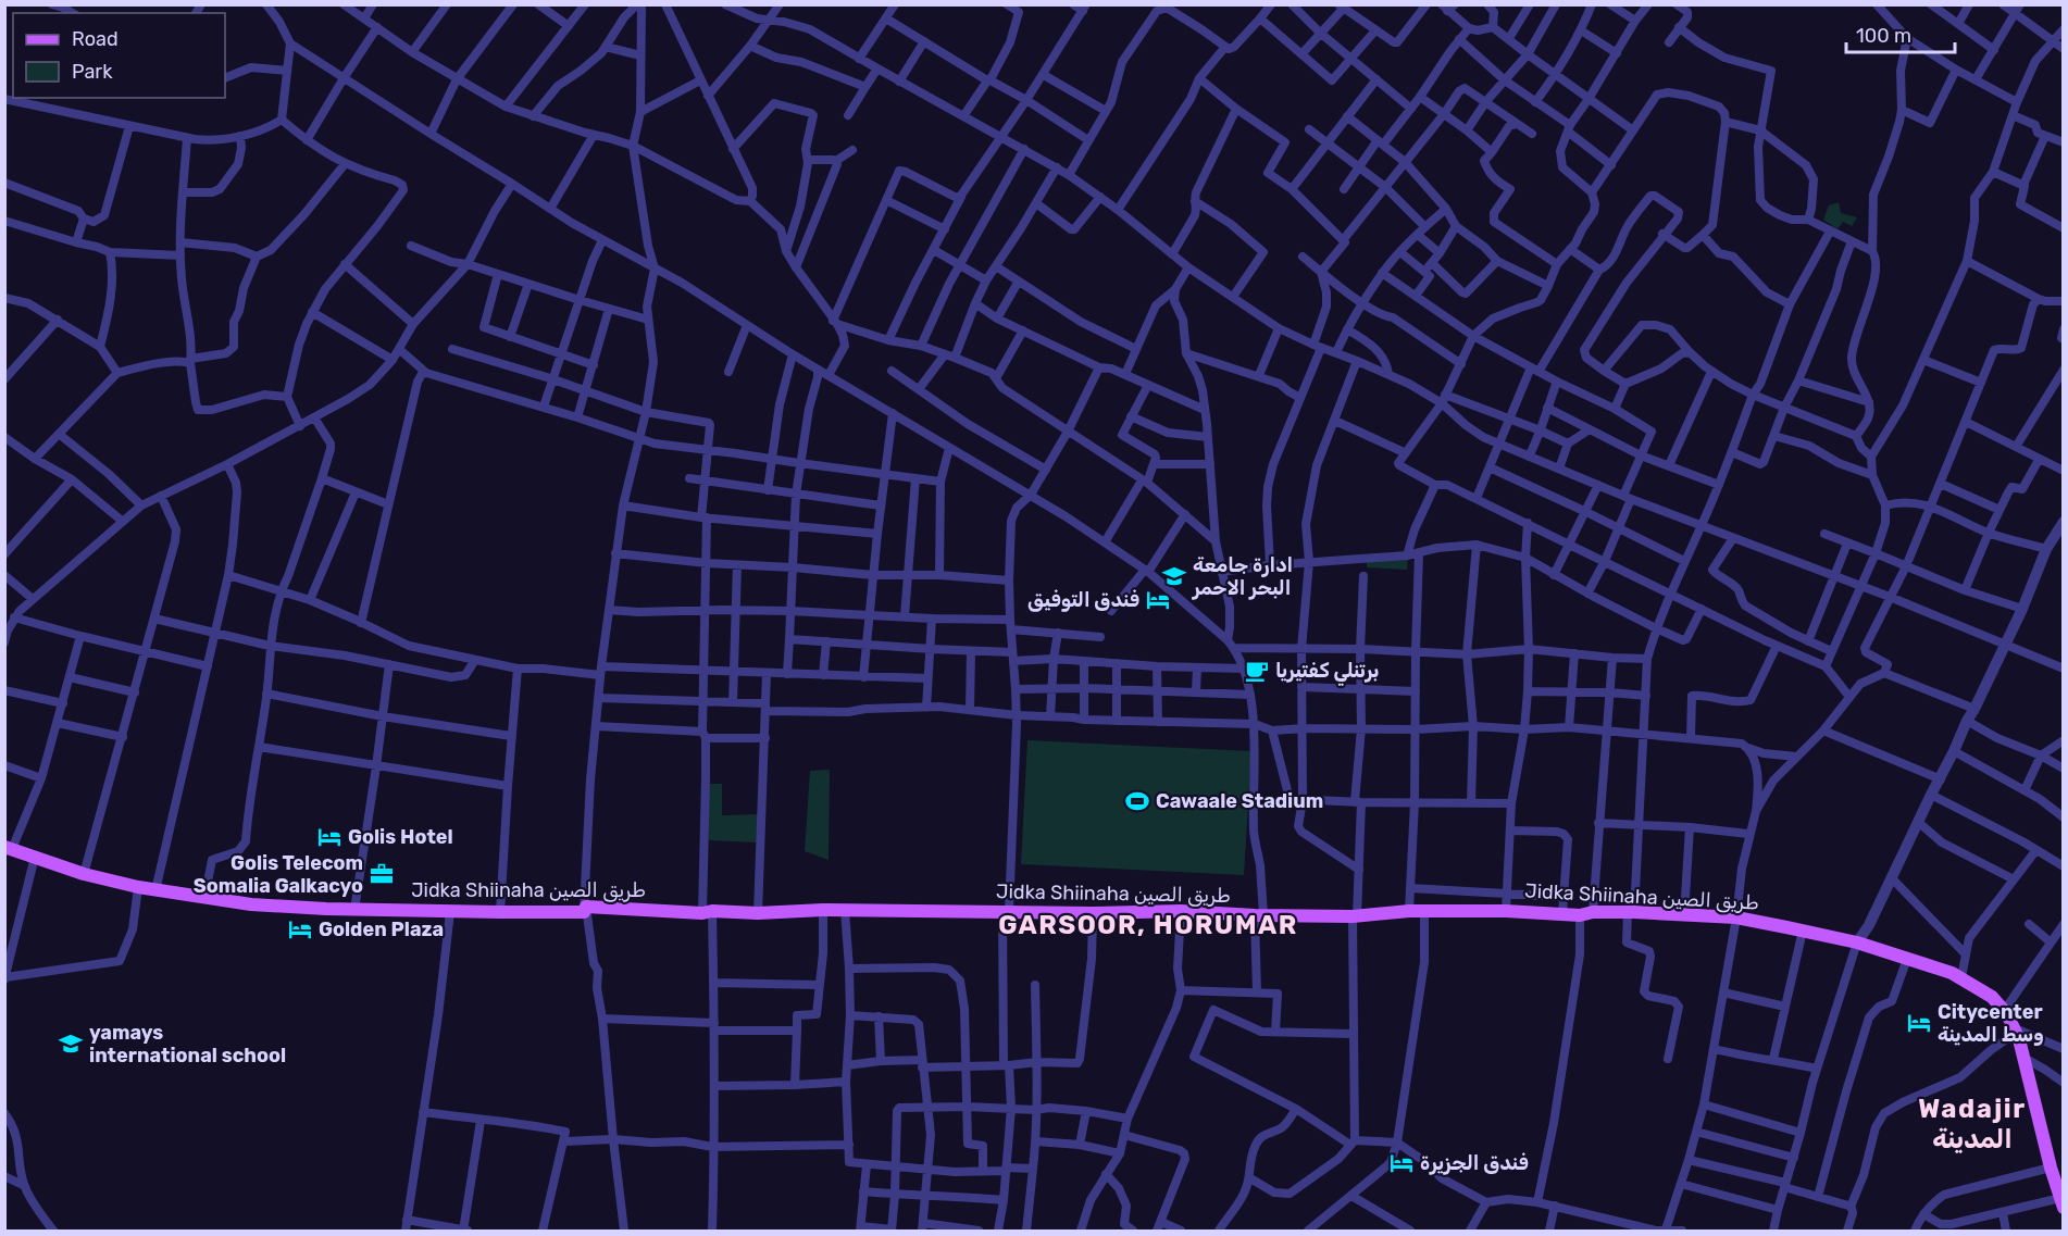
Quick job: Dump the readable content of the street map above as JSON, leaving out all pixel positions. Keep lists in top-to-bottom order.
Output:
{
  "streets": {
    "main road": ["Jidka Shiinaha طريق الصين"]
  },
  "districts": ["GARSOOR, HORUMAR", "Wadajir المدينة"],
  "places": {
    "school or university": ["ادارة جامعة البحر الاحمر", "yamays international school"],
    "hotel": [
      "فندق التوفيق",
      "Golis Hotel",
      "Golden Plaza",
      "Citycenter وسط المدينة",
      "فندق الجزيرة"
    ],
    "cafe": ["برتنلي كفتيريا"],
    "sports": ["Cawaale Stadium"],
    "office": ["Golis Telecom Somalia Galkacyo"]
  },
  "legend": ["Road", "Park"],
  "scale_bar": "100 m"
}
